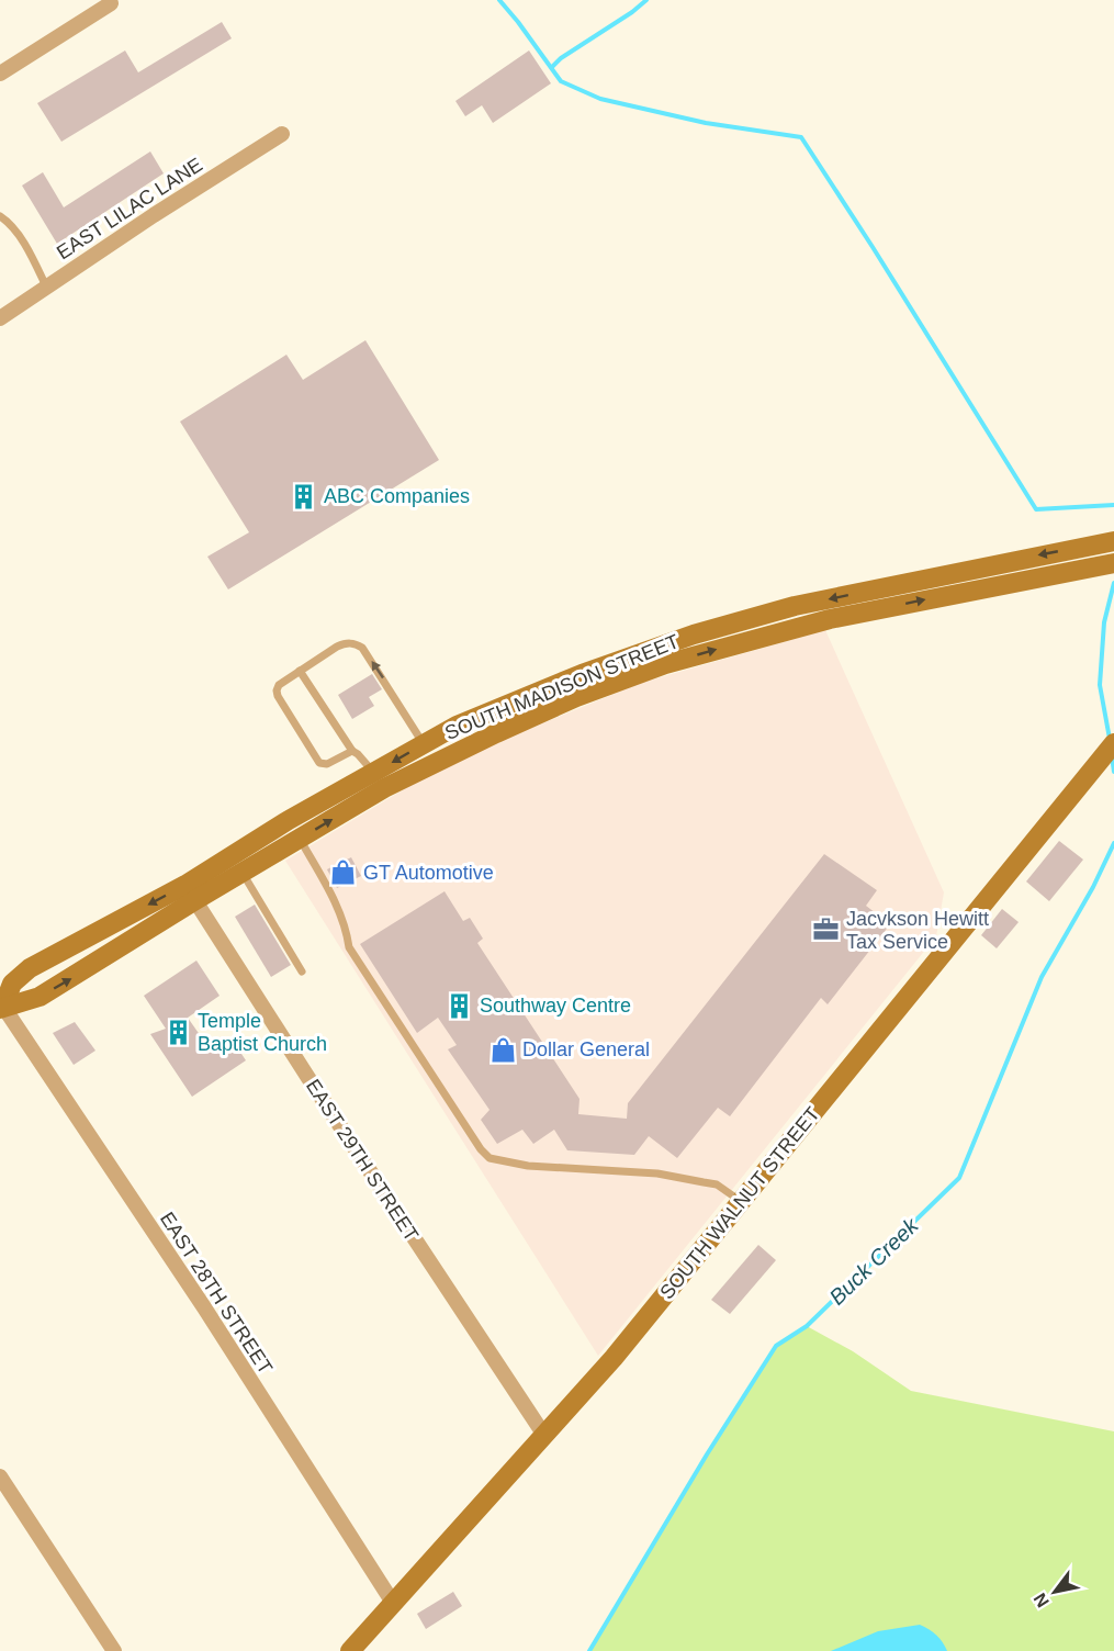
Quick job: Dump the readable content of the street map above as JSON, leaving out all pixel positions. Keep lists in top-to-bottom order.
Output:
{
  "streets": {
    "main road": ["SOUTH MADISON STREET", "SOUTH WALNUT STREET"],
    "street": ["EAST LILAC LANE", "EAST 29TH STREET", "EAST 28TH STREET"]
  },
  "crossings": [
    ["SOUTH MADISON STREET", "EAST 29TH STREET"],
    ["SOUTH MADISON STREET", "EAST 28TH STREET"],
    ["EAST 29TH STREET", "SOUTH WALNUT STREET"],
    ["SOUTH WALNUT STREET", "EAST 28TH STREET"]
  ],
  "water": ["Buck Creek"],
  "places": {
    "building": ["ABC Companies", "Southway Centre", "Temple Baptist Church"],
    "shop": ["GT Automotive", "Dollar General"],
    "office": ["Jacvkson Hewitt Tax Service"]
  },
  "north": "bottom left"
}
